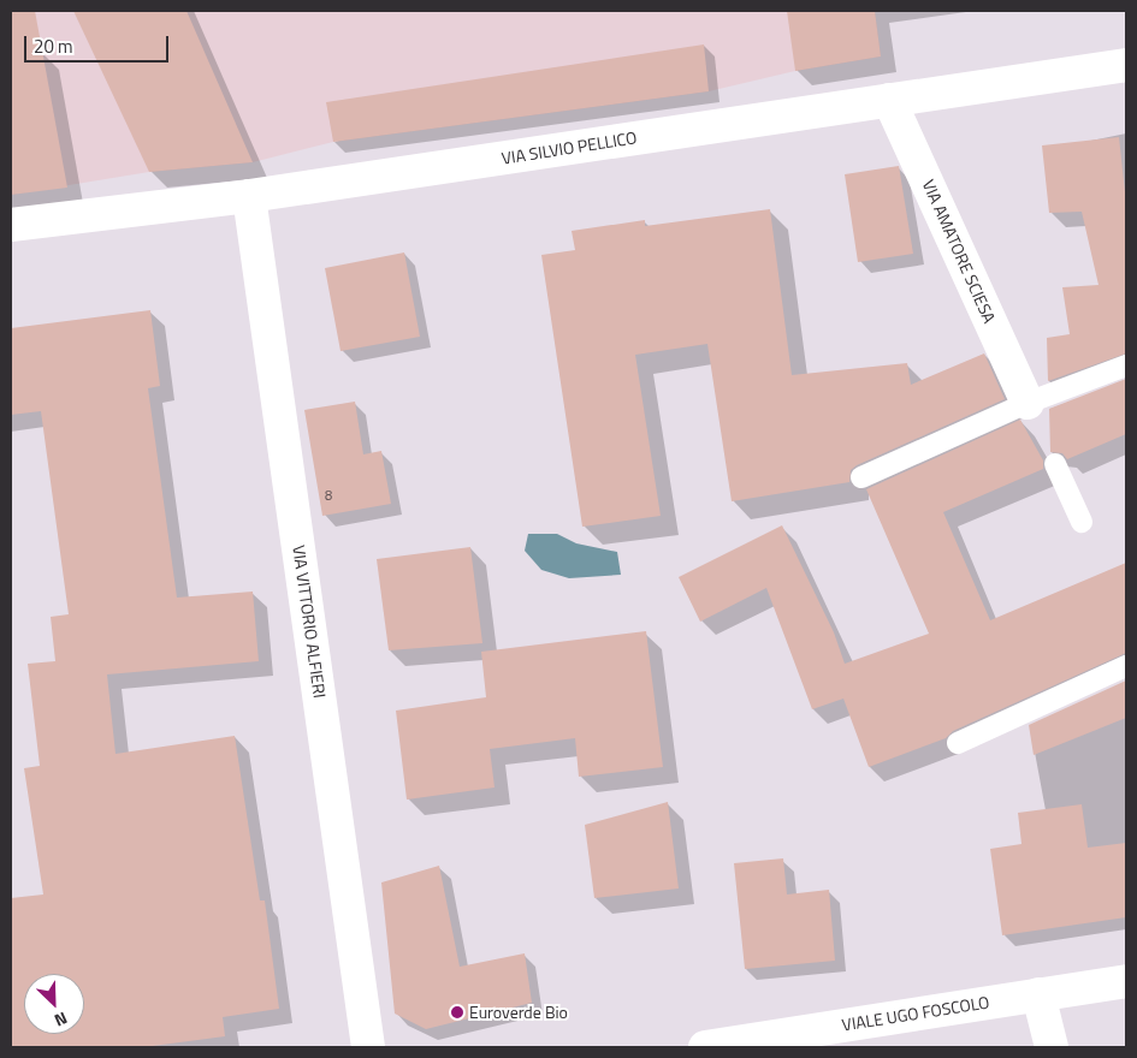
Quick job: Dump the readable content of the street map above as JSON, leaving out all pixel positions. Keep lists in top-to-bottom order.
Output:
{
  "streets": {
    "street": [
      "VIA SILVIO PELLICO",
      "VIA AMATORE SCIESA",
      "VIA VITTORIO ALFIERI",
      "VIALE UGO FOSCOLO"
    ]
  },
  "crossings": [
    ["VIA SILVIO PELLICO", "VIA AMATORE SCIESA"],
    ["VIA SILVIO PELLICO", "VIA VITTORIO ALFIERI"]
  ],
  "places": ["Euroverde Bio"],
  "house_numbers": ["8"],
  "scale_bar": "20 m",
  "north": "bottom right"
}
